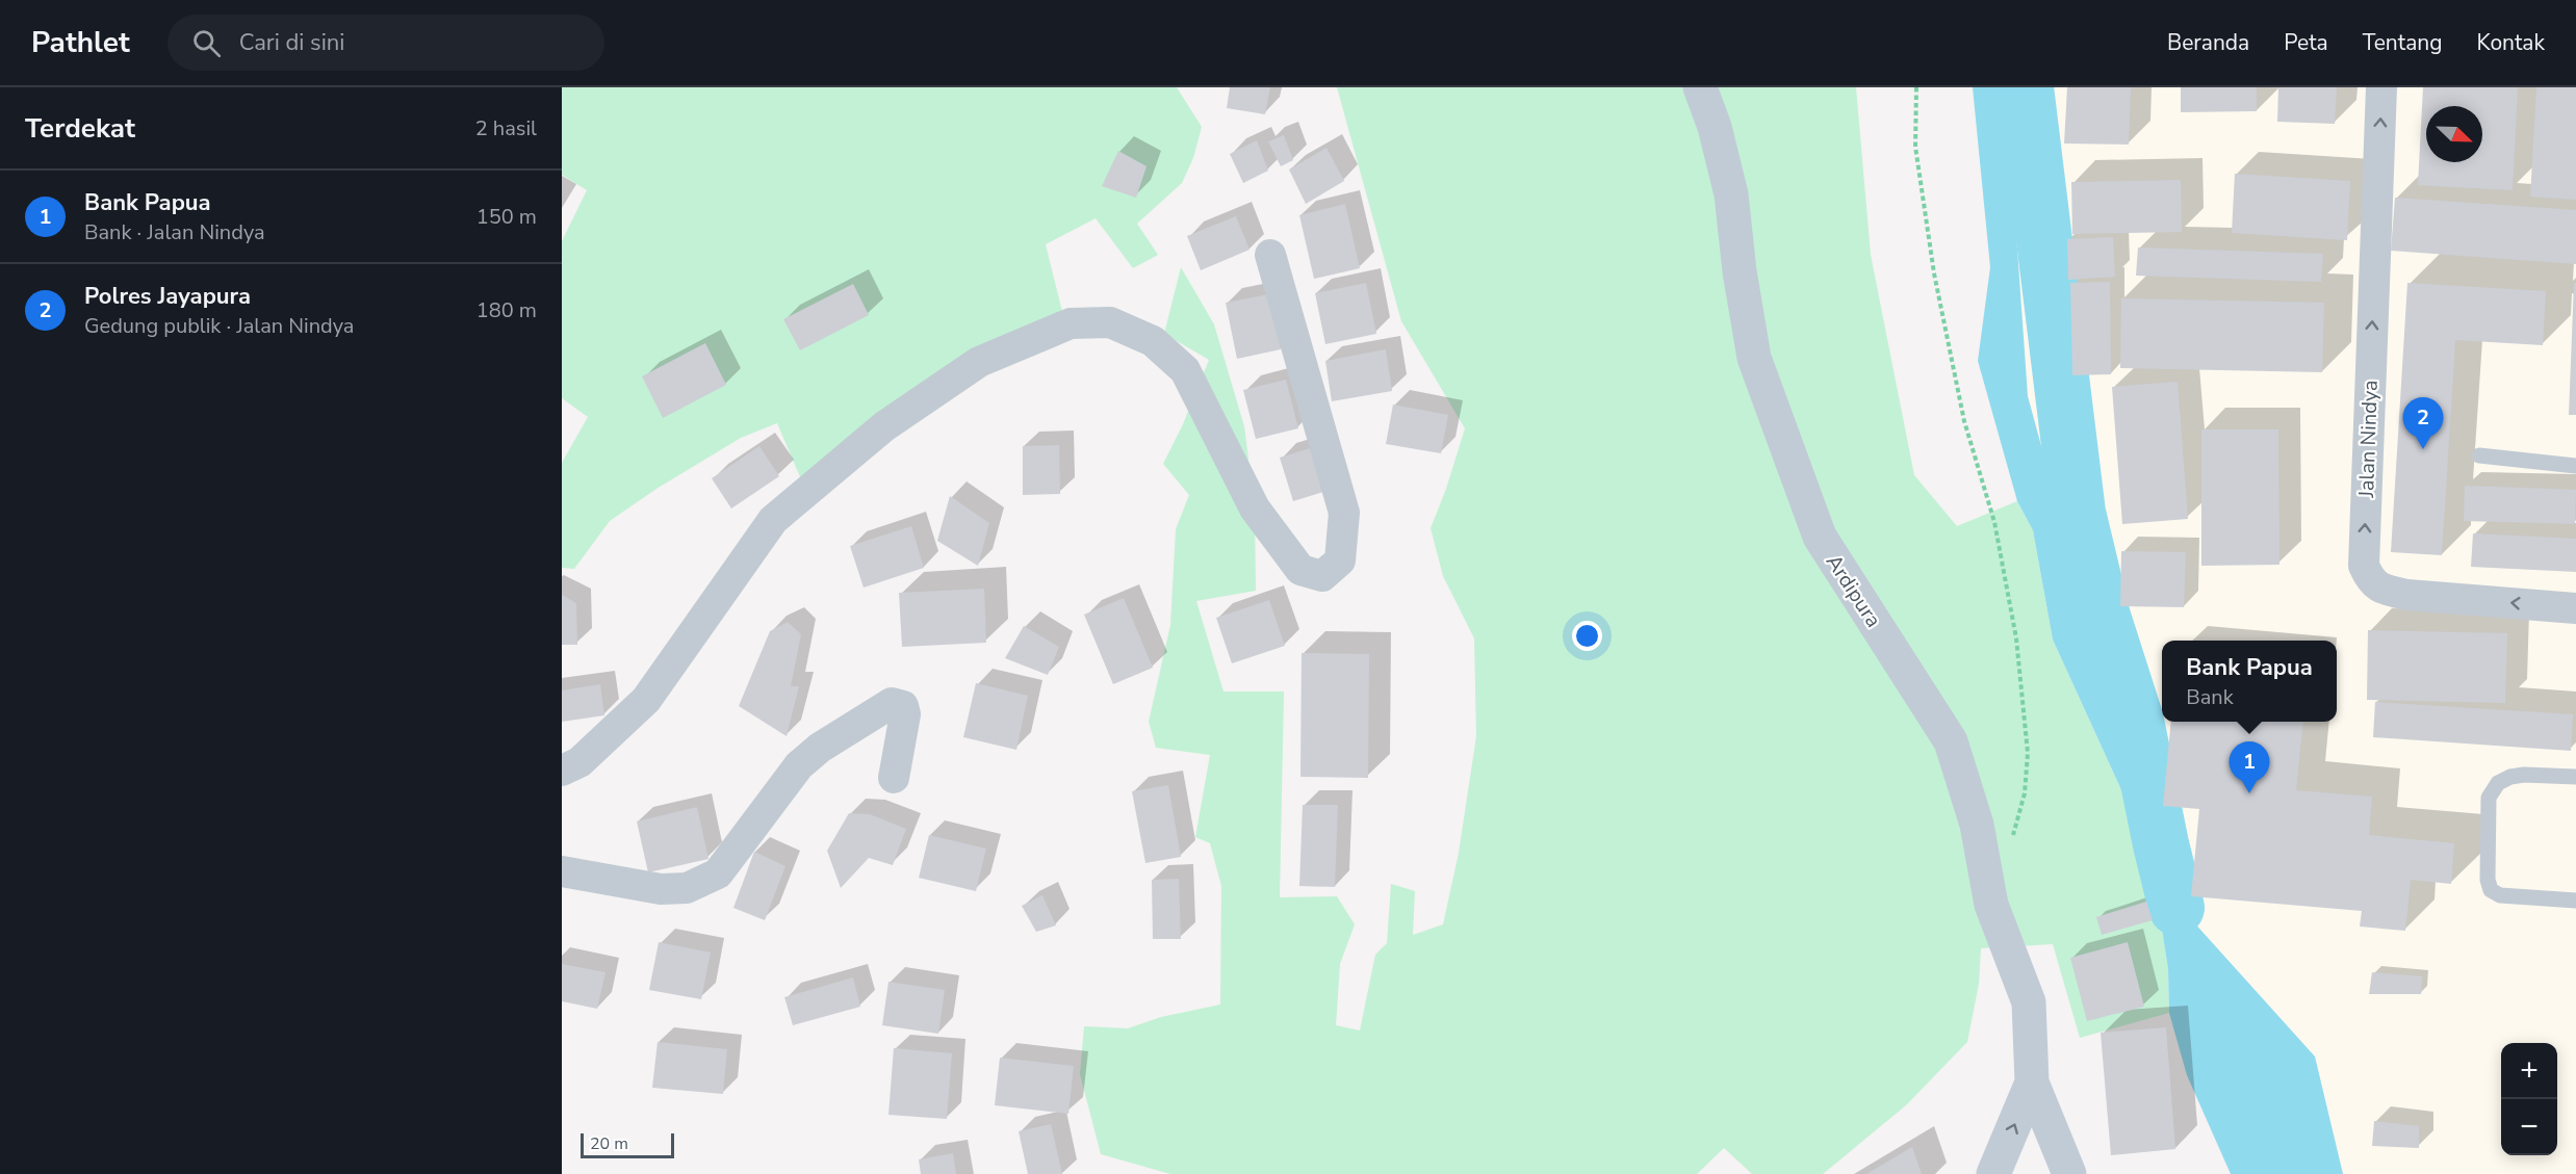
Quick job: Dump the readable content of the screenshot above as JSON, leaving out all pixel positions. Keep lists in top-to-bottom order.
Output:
{
  "streets": {
    "street": ["Jalan Nindya", "Ardipura"]
  },
  "scale_bar": "20 m",
  "north": "bottom right",
  "page": {
    "header": "Pathlet",
    "search": "Cari di sini",
    "nav": [
      "Beranda",
      "Peta",
      "Tentang",
      "Kontak"
    ],
    "heading": ["Terdekat", "2 hasil"],
    "list": [
      {
        "mark": "1",
        "name": "Bank Papua",
        "note": "Bank · Jalan Nindya",
        "value": "150 m"
      },
      {
        "mark": "2",
        "name": "Polres Jayapura",
        "note": "Gedung publik · Jalan Nindya",
        "value": "180 m"
      }
    ],
    "pins": ["2", "1"],
    "popup": ["Bank Papua", "Bank"],
    "map_buttons": ["+", "−"],
    "scale": "20 m"
  }
}
